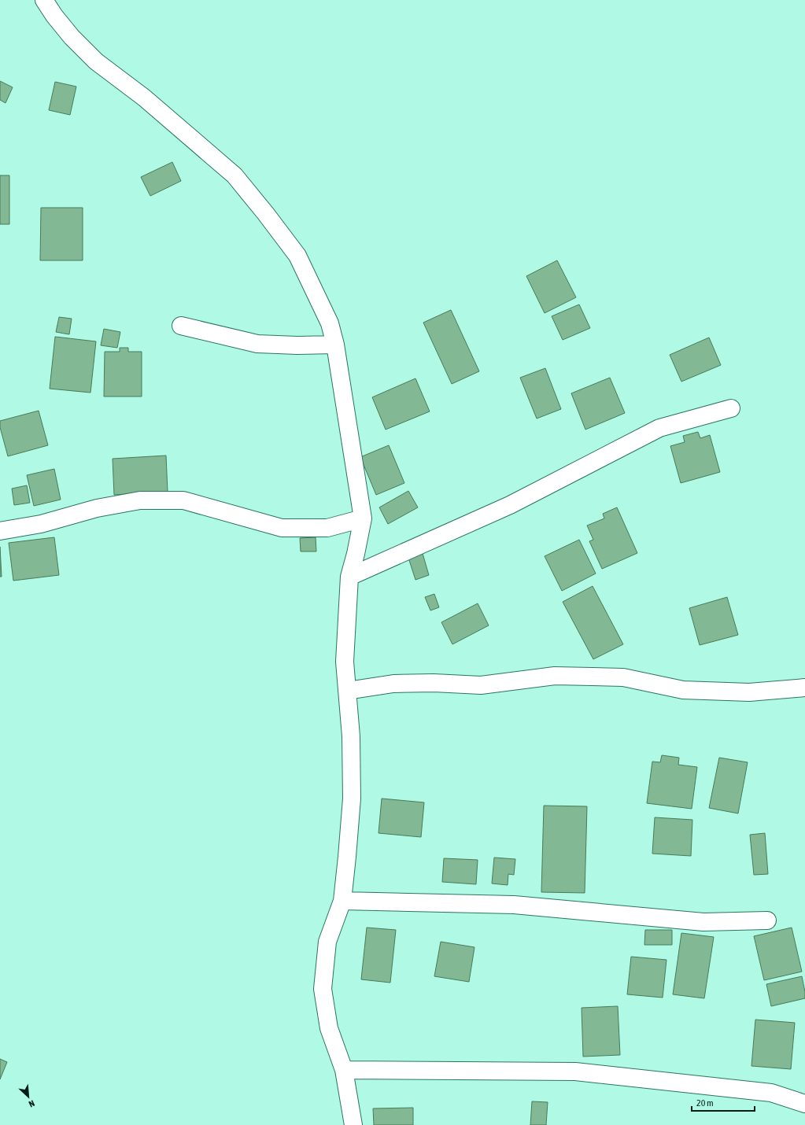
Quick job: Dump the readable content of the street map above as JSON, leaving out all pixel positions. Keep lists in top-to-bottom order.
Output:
{
  "scale_bar": "20 m",
  "north": "bottom right"
}
